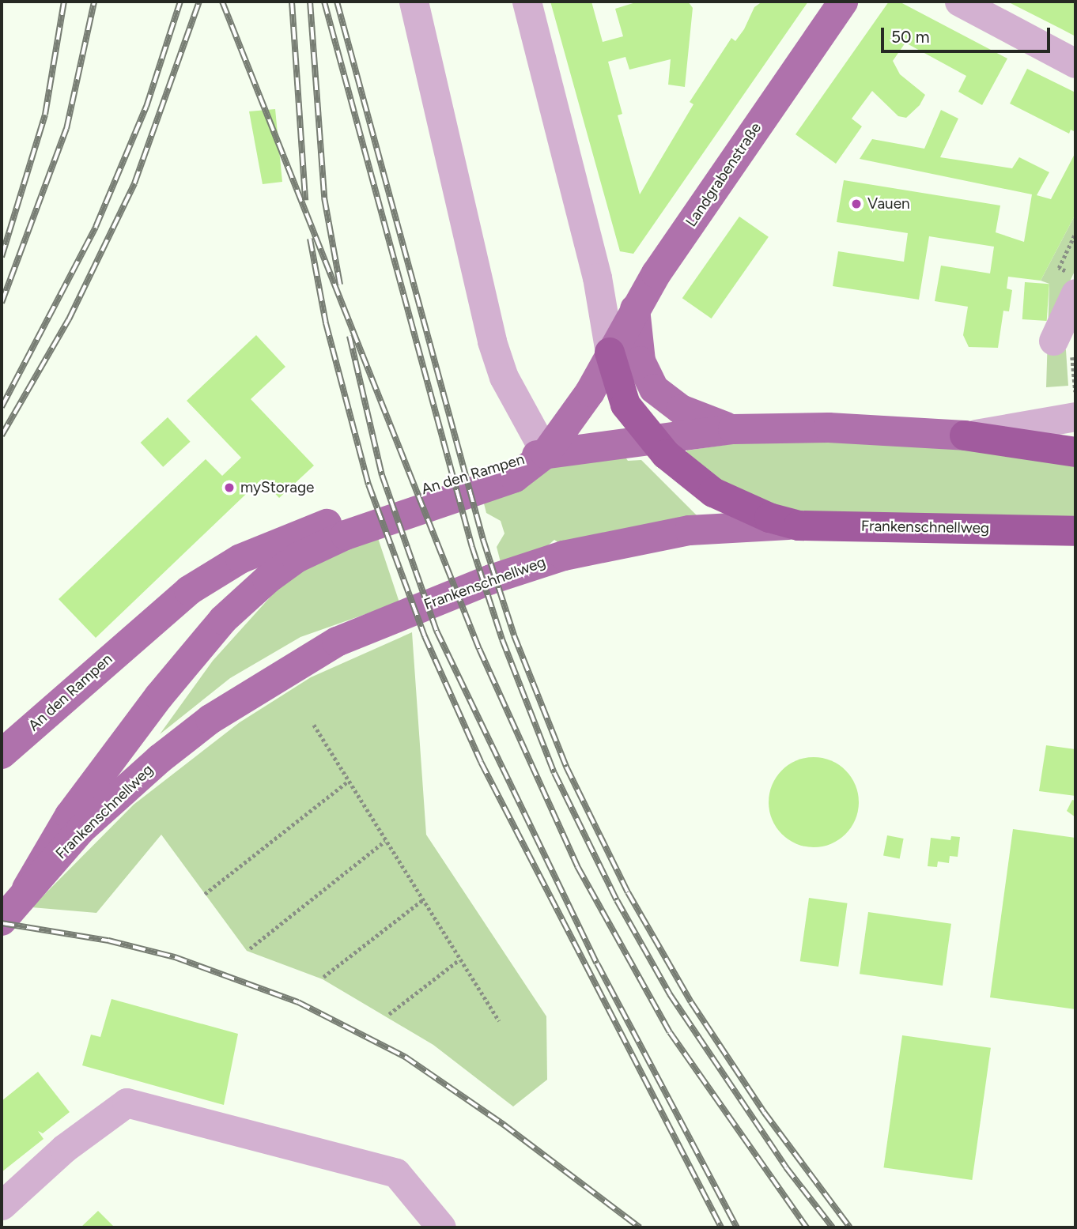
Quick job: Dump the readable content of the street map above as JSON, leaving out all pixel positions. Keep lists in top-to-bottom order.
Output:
{
  "streets": {
    "highway": ["Frankenschnellweg"],
    "main road": ["Landgrabenstraße", "An den Rampen"]
  },
  "crossings": [
    ["Landgrabenstraße", "An den Rampen"]
  ],
  "places": ["Vauen", "myStorage"],
  "scale_bar": "50 m"
}
